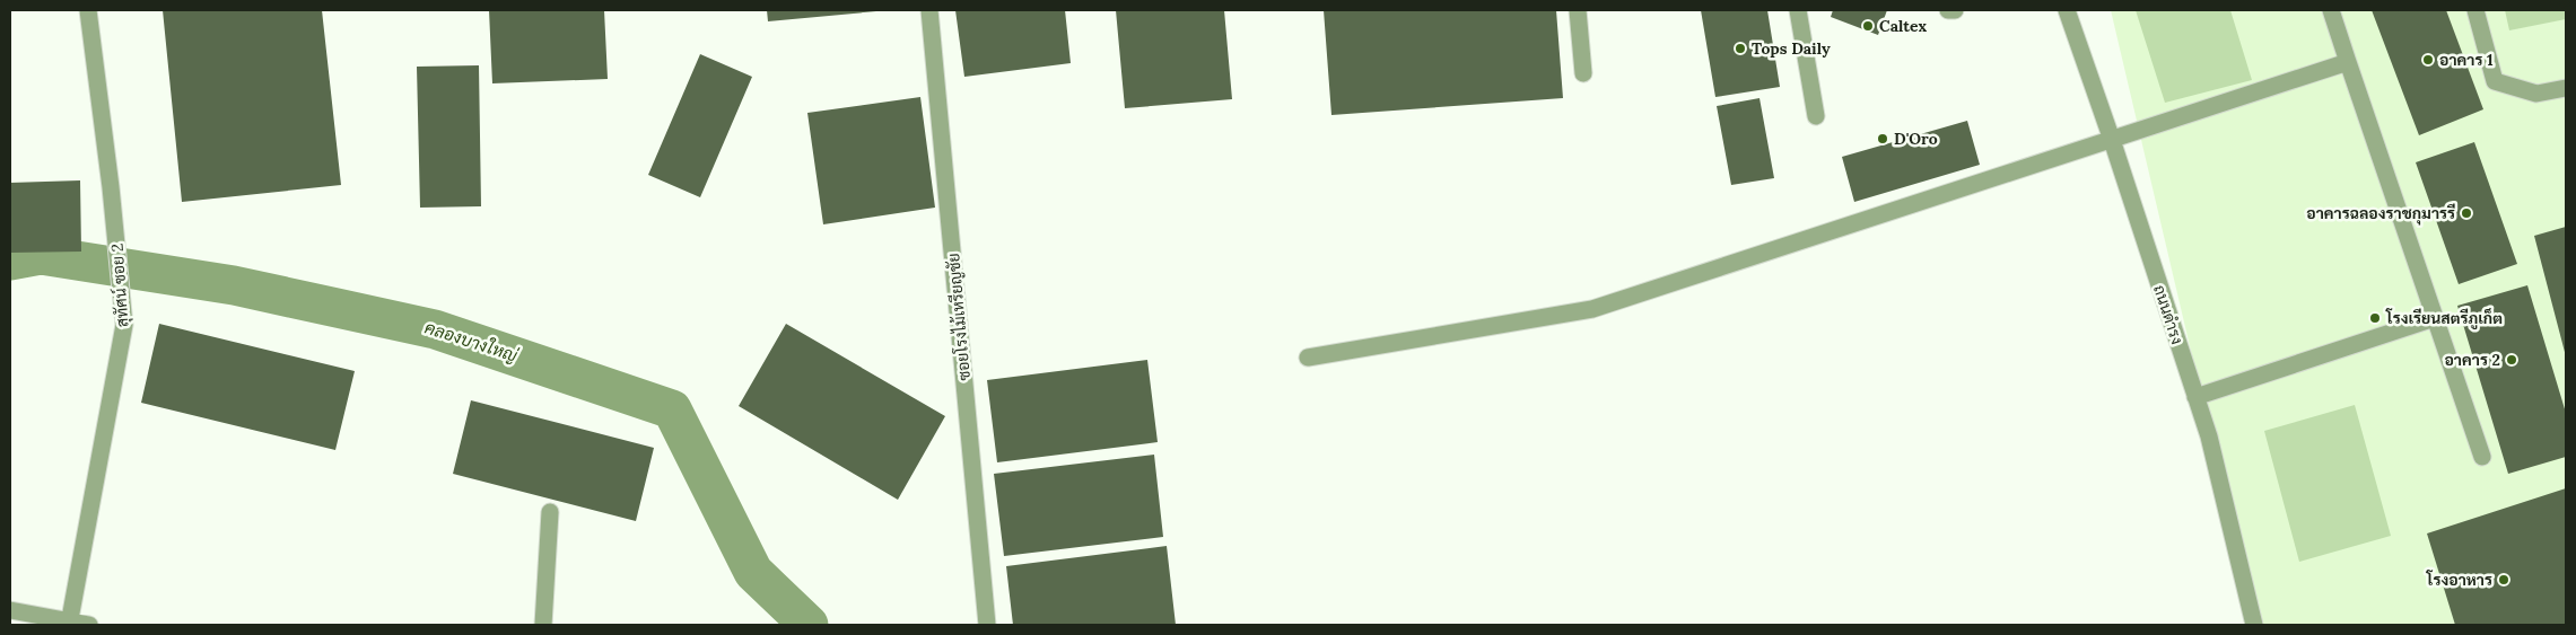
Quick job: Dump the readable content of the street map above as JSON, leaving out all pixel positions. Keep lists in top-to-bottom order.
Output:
{
  "streets": {
    "street": ["สุทัศน์ ซอย 2", "ถนนดำรง", "ซอยโรงไม้เหรียญชัย"]
  },
  "water": ["คลองบางใหญ่"],
  "places": [
    "Caltex",
    "Tops Daily",
    "อาคาร 1",
    "D'Oro",
    "อาคารฉลองราชกุมารรี",
    "โรงเรียนสตรีภูเก็ต",
    "อาคาร 2",
    "โรงอาหาร"
  ]
}
